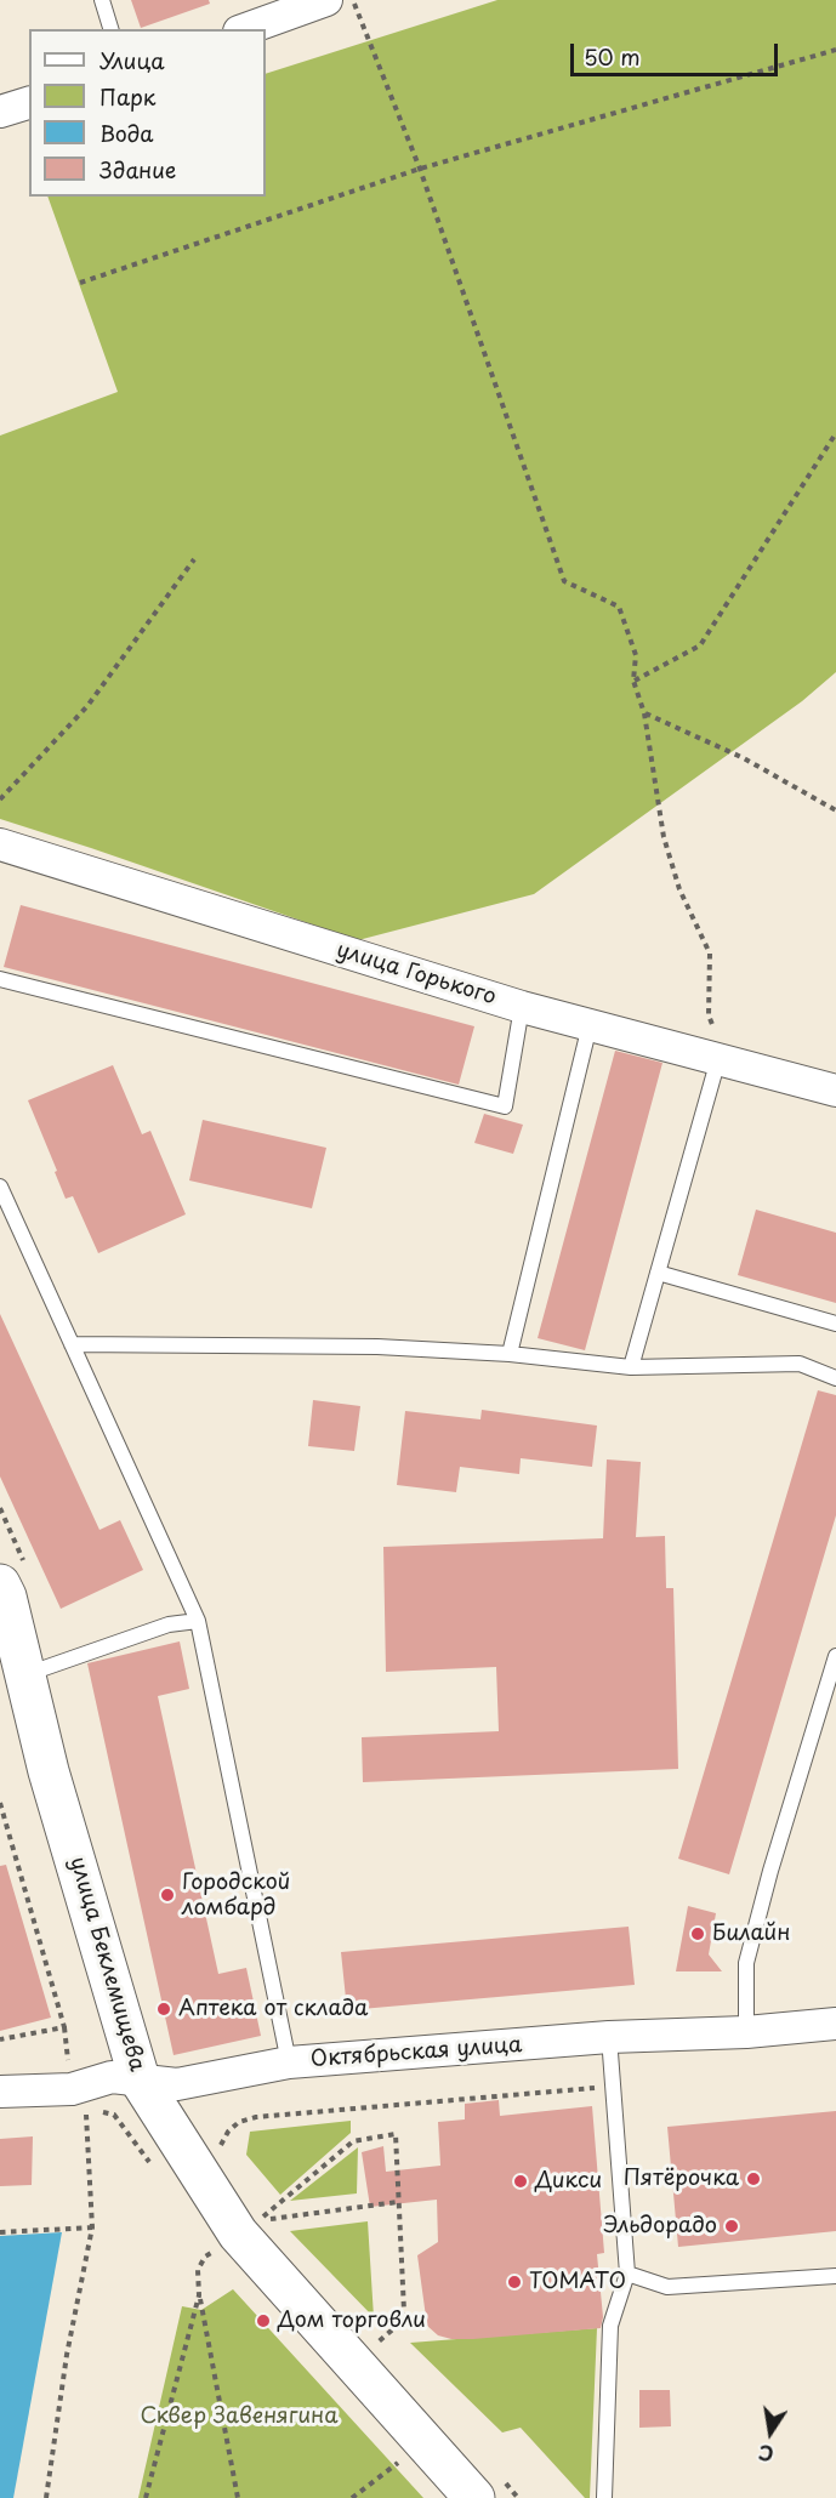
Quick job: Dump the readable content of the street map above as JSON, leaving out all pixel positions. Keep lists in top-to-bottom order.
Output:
{
  "streets": {
    "main road": ["улица Беклемищева"],
    "street": ["улица Горького", "Октябрьская улица"]
  },
  "crossings": [
    ["улица Беклемищева", "Октябрьская улица"]
  ],
  "parks": ["Сквер Завенягина"],
  "places": [
    "Городской ломбард",
    "Билайн",
    "Аптека от склада",
    "Пятёрочка",
    "Дикси",
    "Эльдорадо",
    "ТОМАТО",
    "Дом торговли"
  ],
  "legend": [
    "Улица",
    "Парк",
    "Вода",
    "Здание"
  ],
  "scale_bar": "50 m",
  "north": "bottom"
}
